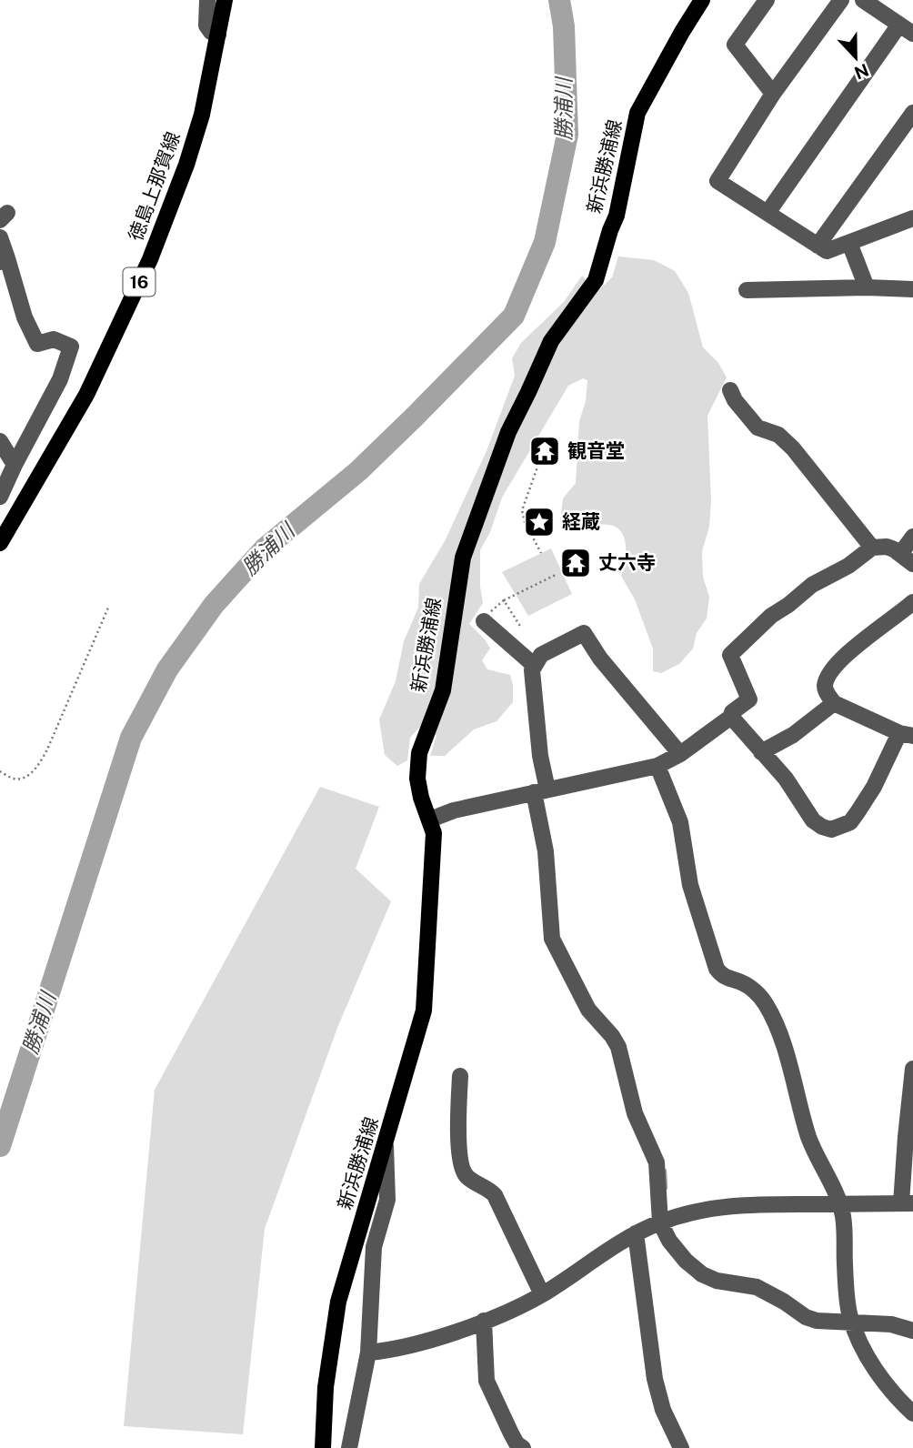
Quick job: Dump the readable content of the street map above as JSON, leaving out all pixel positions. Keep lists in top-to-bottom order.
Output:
{
  "streets": {
    "main road": ["新浜勝浦線", "徳島上那賀線", "16"]
  },
  "water": ["勝浦川"],
  "places": {
    "temple": ["観音堂", "丈六寺"],
    "place": ["経蔵"]
  },
  "north": "bottom"
}
